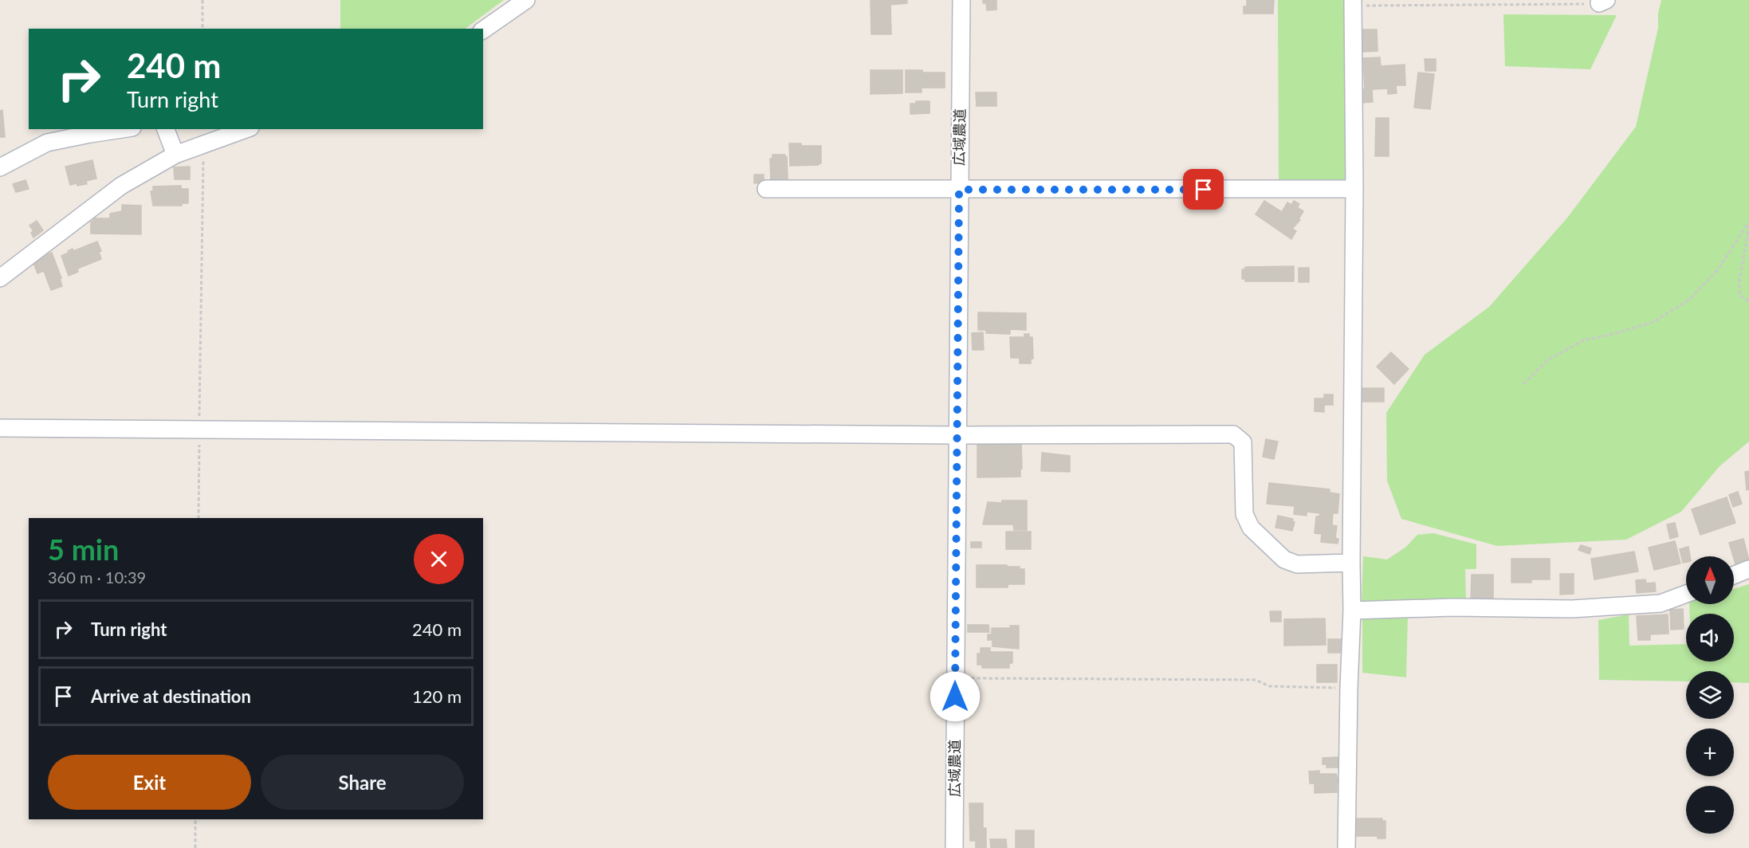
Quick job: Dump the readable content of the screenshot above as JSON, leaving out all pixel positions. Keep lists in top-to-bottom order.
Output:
{
  "streets": {
    "street": ["広域農道"]
  },
  "north": "top",
  "page": {
    "turn": ["240 m", "Turn right"],
    "heading": ["5 min", "360 m · 10:39"],
    "map_buttons": ["+", "−"],
    "list": [
      {
        "name": "Turn right",
        "value": "240 m"
      },
      {
        "name": "Arrive at destination",
        "value": "120 m"
      }
    ],
    "buttons": ["Exit", "Share"]
  }
}
